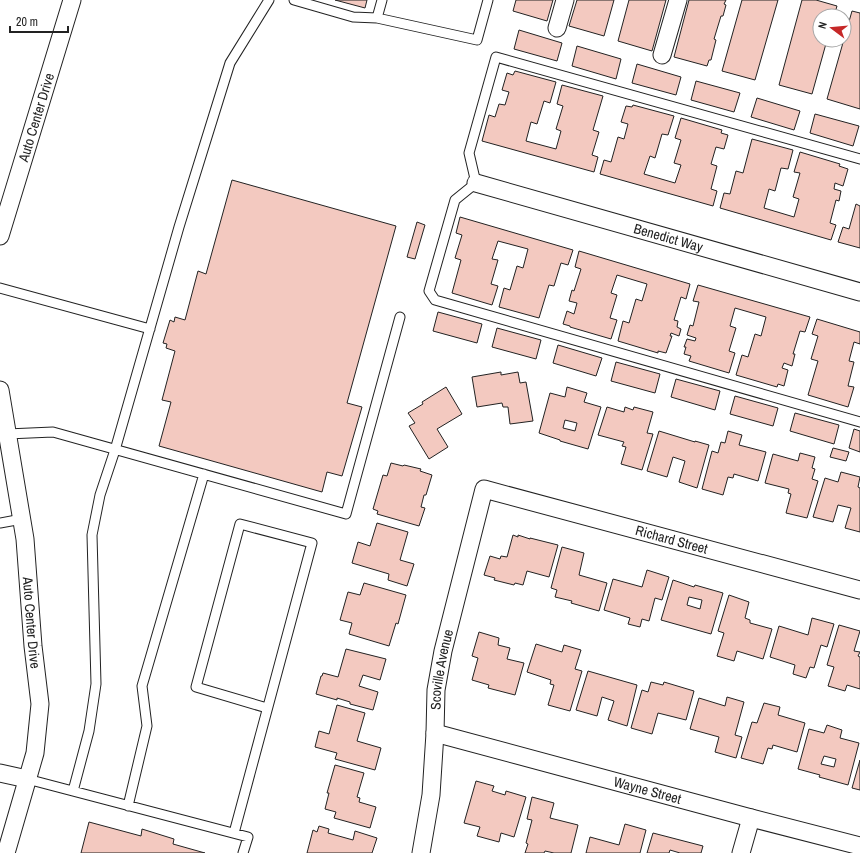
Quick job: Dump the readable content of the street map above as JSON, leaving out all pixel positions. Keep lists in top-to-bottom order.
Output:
{
  "streets": {
    "street": [
      "Auto Center Drive",
      "Benedict Way",
      "Richard Street",
      "Scoville Avenue",
      "Wayne Street"
    ]
  },
  "crossings": [
    ["Richard Street", "Scoville Avenue"],
    ["Scoville Avenue", "Wayne Street"]
  ],
  "scale_bar": "20 m",
  "north": "left"
}
